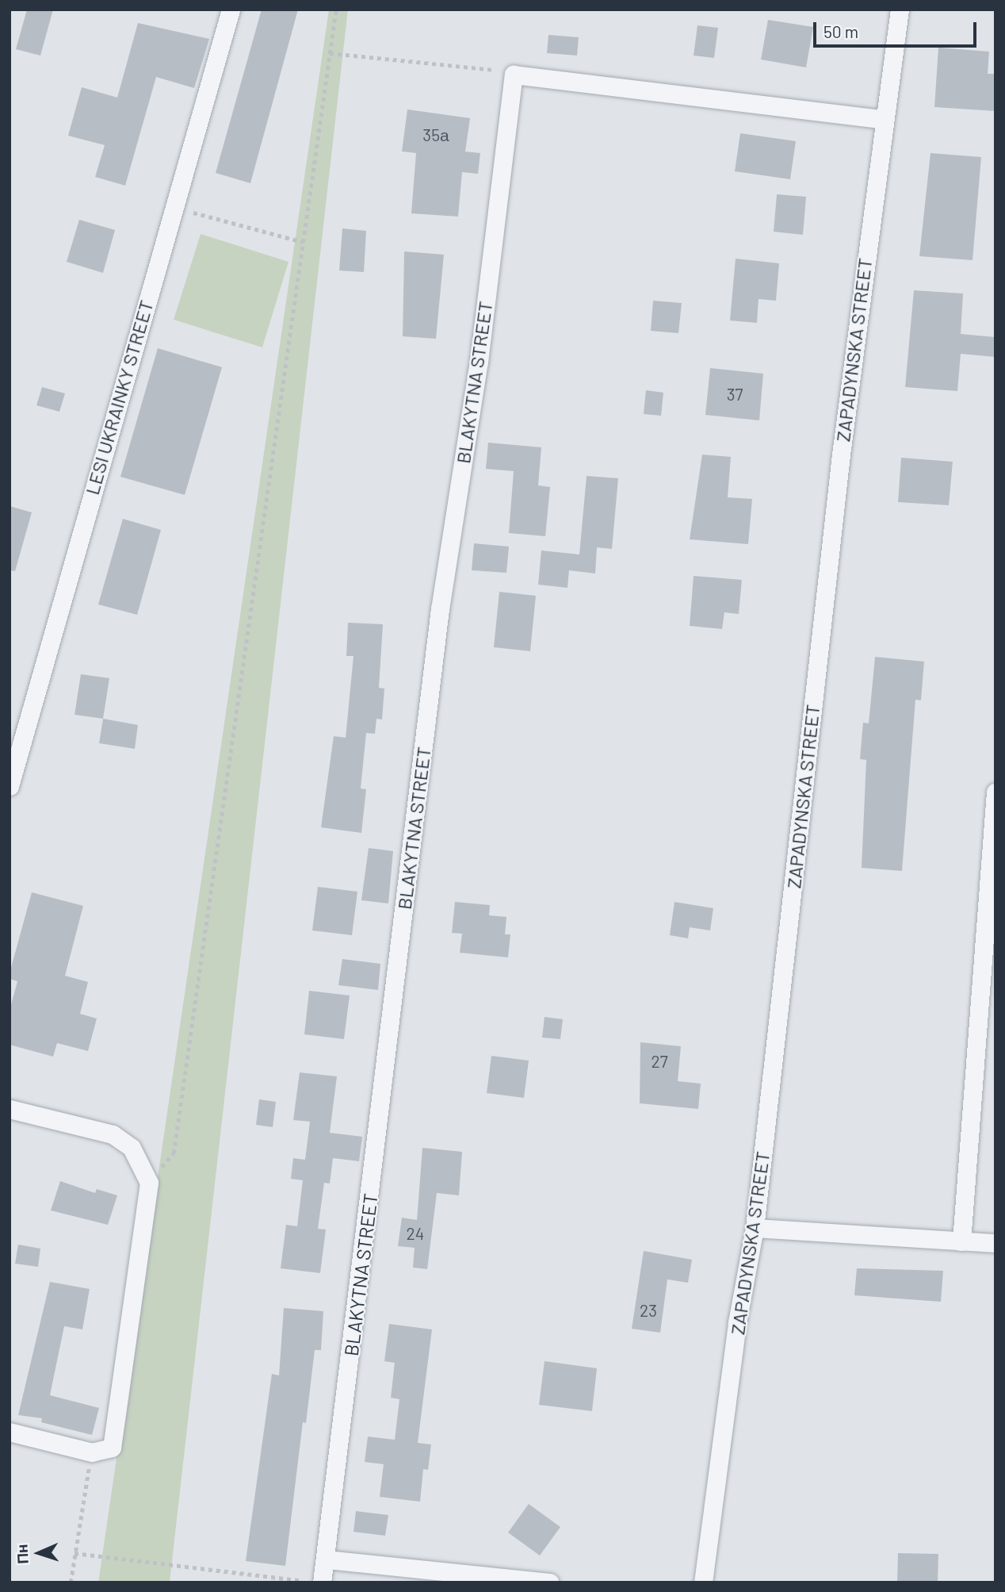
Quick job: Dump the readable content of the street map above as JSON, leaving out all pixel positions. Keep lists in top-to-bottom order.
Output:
{
  "streets": {
    "street": ["ZAPADYNSKA STREET", "BLAKYTNA STREET", "LESI UKRAINKY STREET"]
  },
  "house_numbers": [
    "35а",
    "37",
    "27",
    "24",
    "23"
  ],
  "scale_bar": "50 m",
  "north": "left"
}
